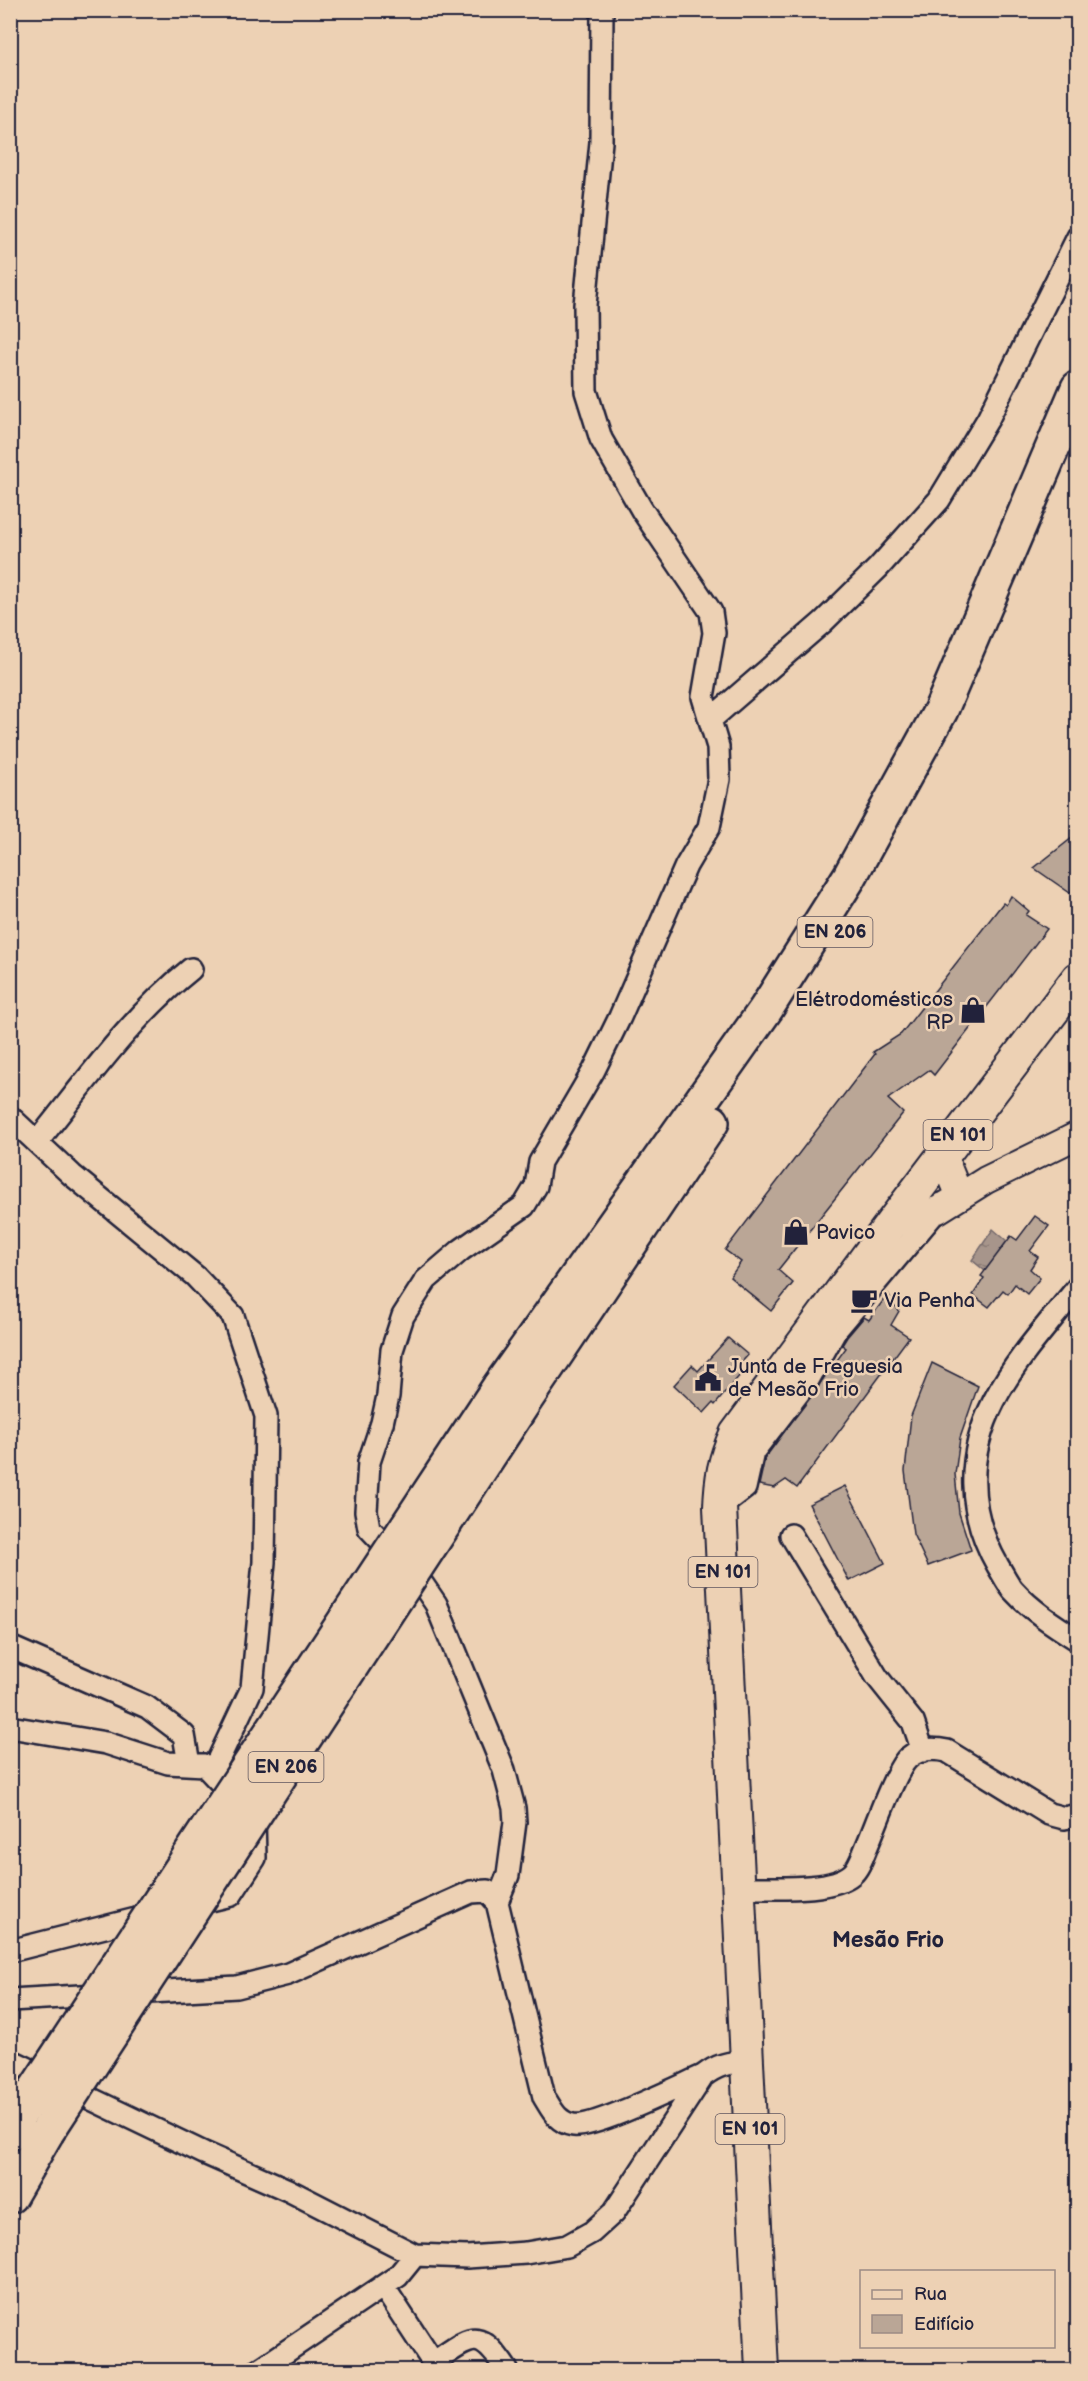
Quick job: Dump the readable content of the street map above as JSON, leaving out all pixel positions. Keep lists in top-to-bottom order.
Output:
{
  "streets": {
    "highway": ["EN 206"],
    "main road": ["EN 101"]
  },
  "districts": ["Mesão Frio"],
  "places": {
    "shop": ["Elétrodomésticos RP", "Pavico"],
    "cafe": ["Via Penha"],
    "public building": ["Junta de Freguesia de Mesão Frio"]
  },
  "legend": ["Rua", "Edifício"]
}
